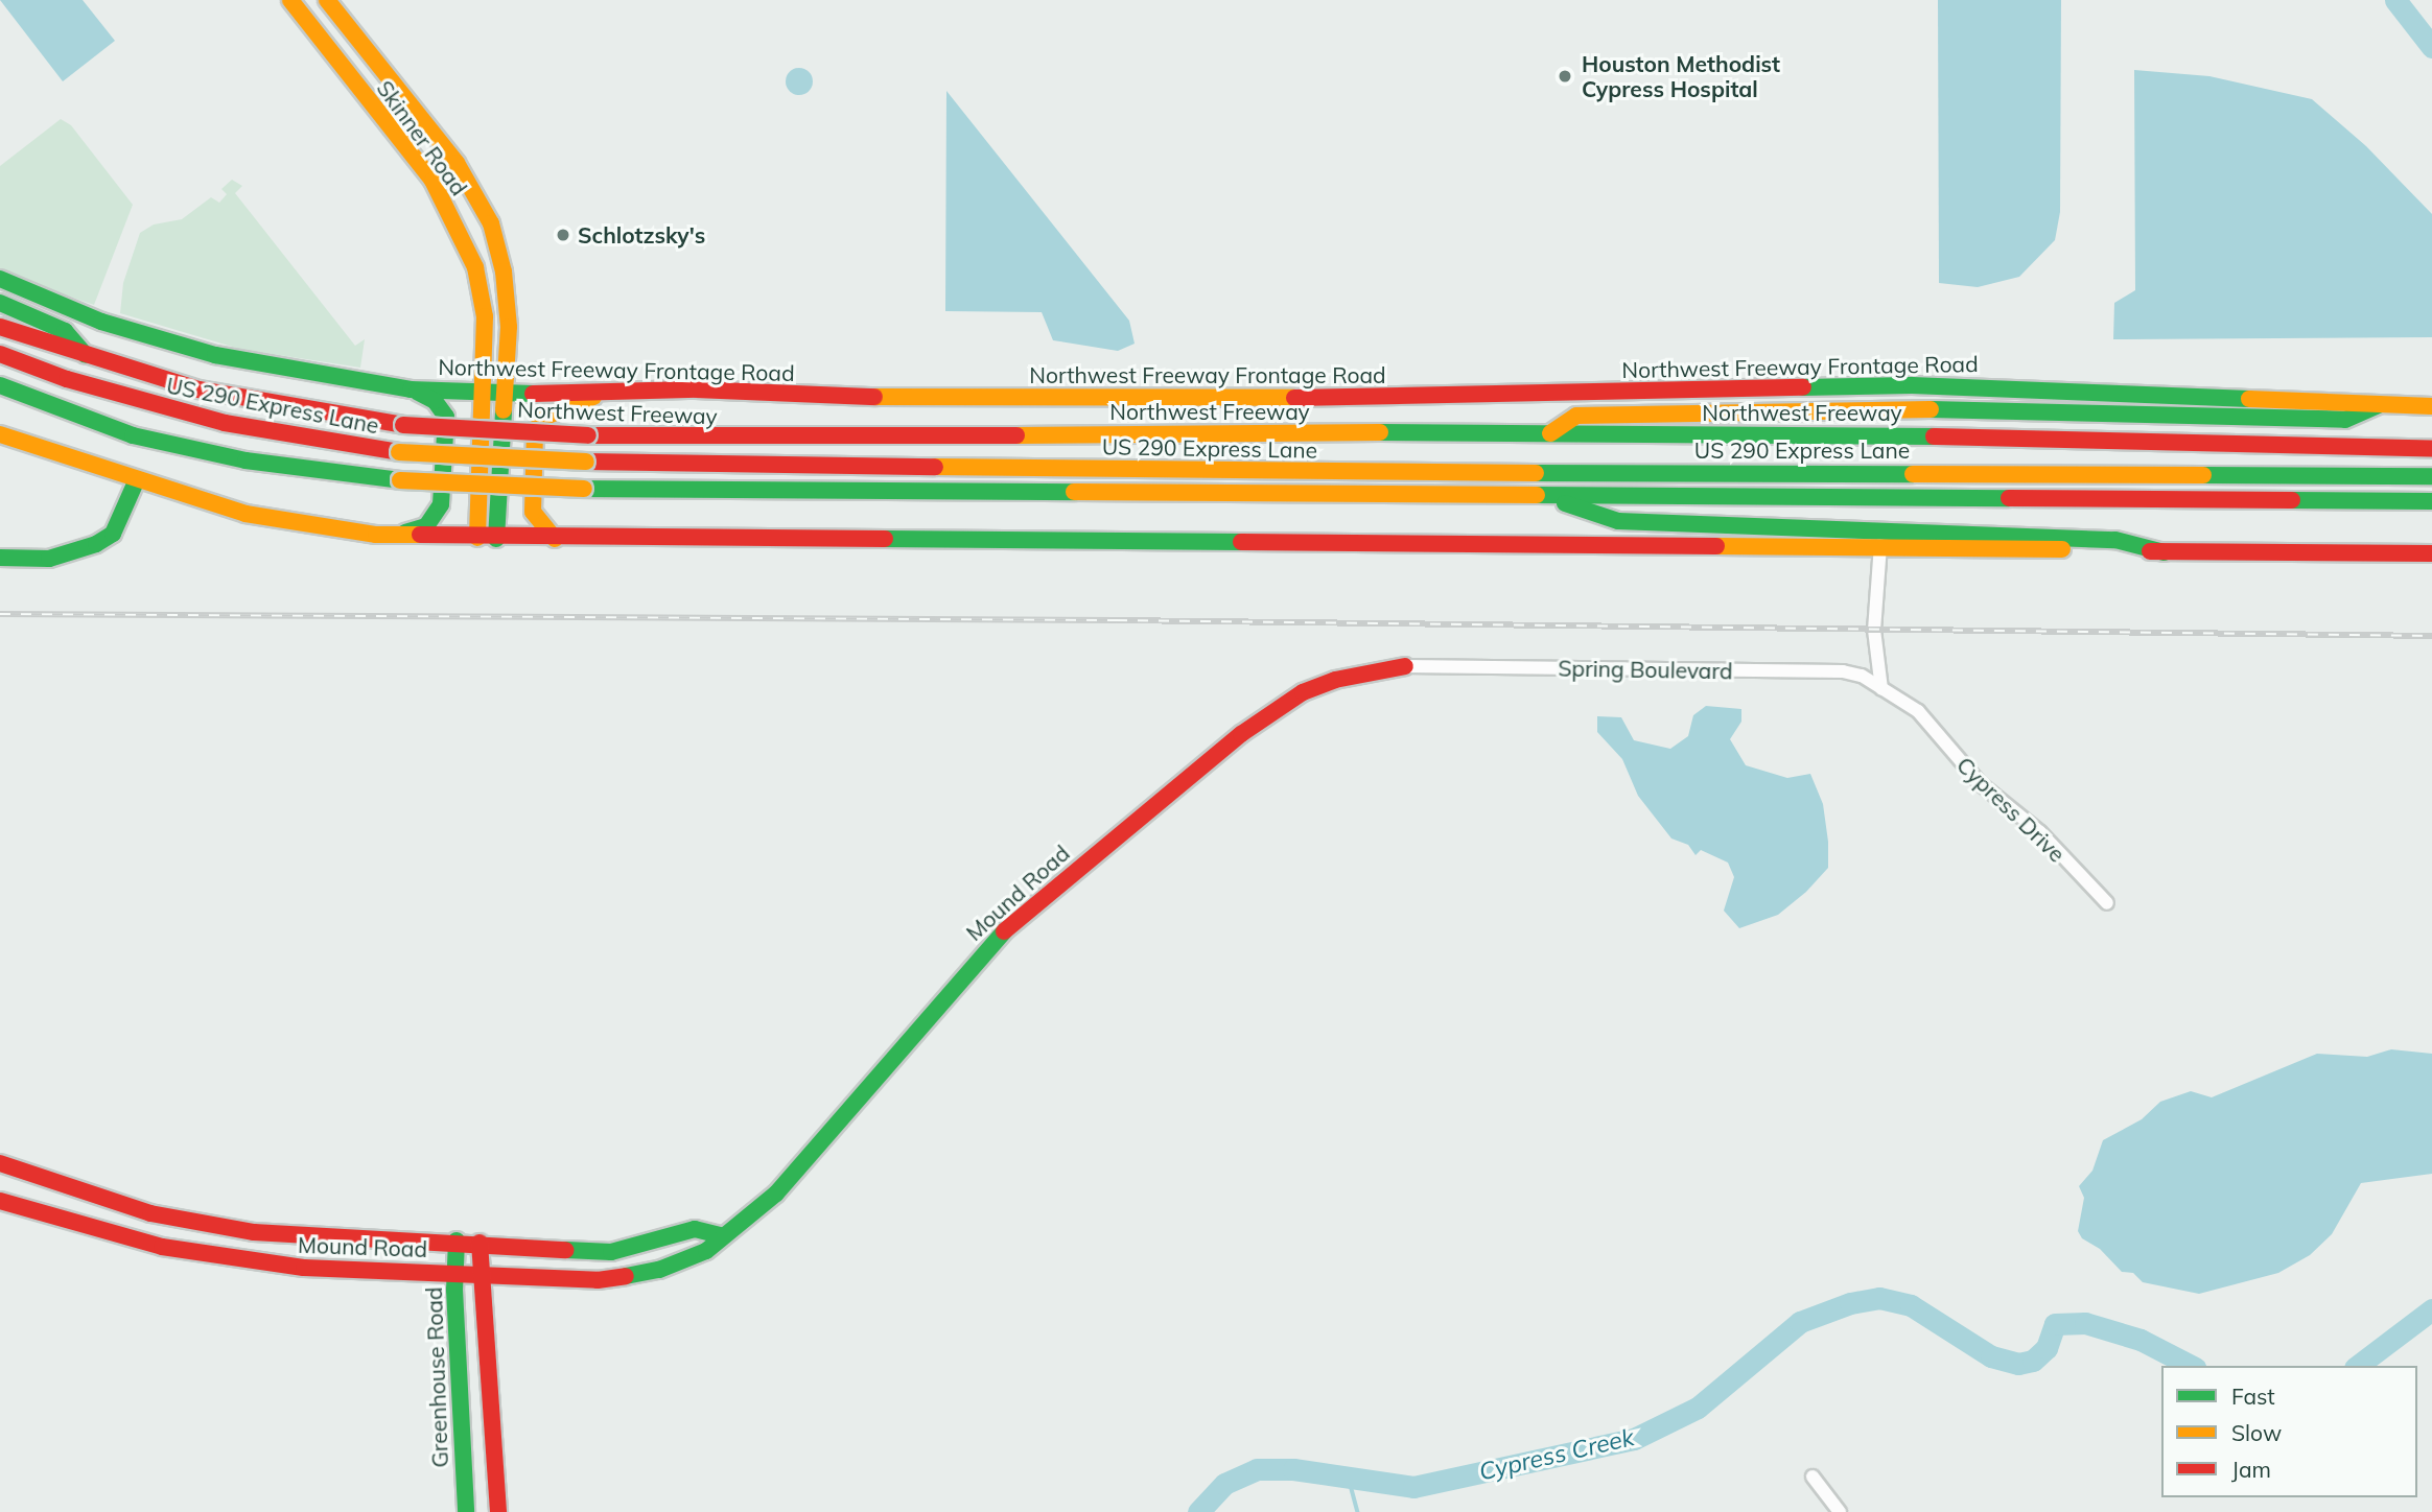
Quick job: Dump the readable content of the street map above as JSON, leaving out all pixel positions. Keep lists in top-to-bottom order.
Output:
{
  "streets": {
    "main road": [
      "Skinner Road",
      "Northwest Freeway Frontage Road",
      "US 290 Express Lane",
      "Northwest Freeway",
      "Mound Road",
      "Greenhouse Road"
    ],
    "street": ["Spring Boulevard", "Cypress Drive"]
  },
  "crossings": [
    ["Skinner Road", "Northwest Freeway Frontage Road"],
    ["Spring Boulevard", "Cypress Drive"],
    ["Spring Boulevard", "Mound Road"],
    ["Mound Road", "Greenhouse Road"]
  ],
  "water": ["Cypress Creek"],
  "places": ["Houston Methodist Cypress Hospital", "Schlotzsky's"],
  "legend": ["Fast", "Slow", "Jam"]
}
